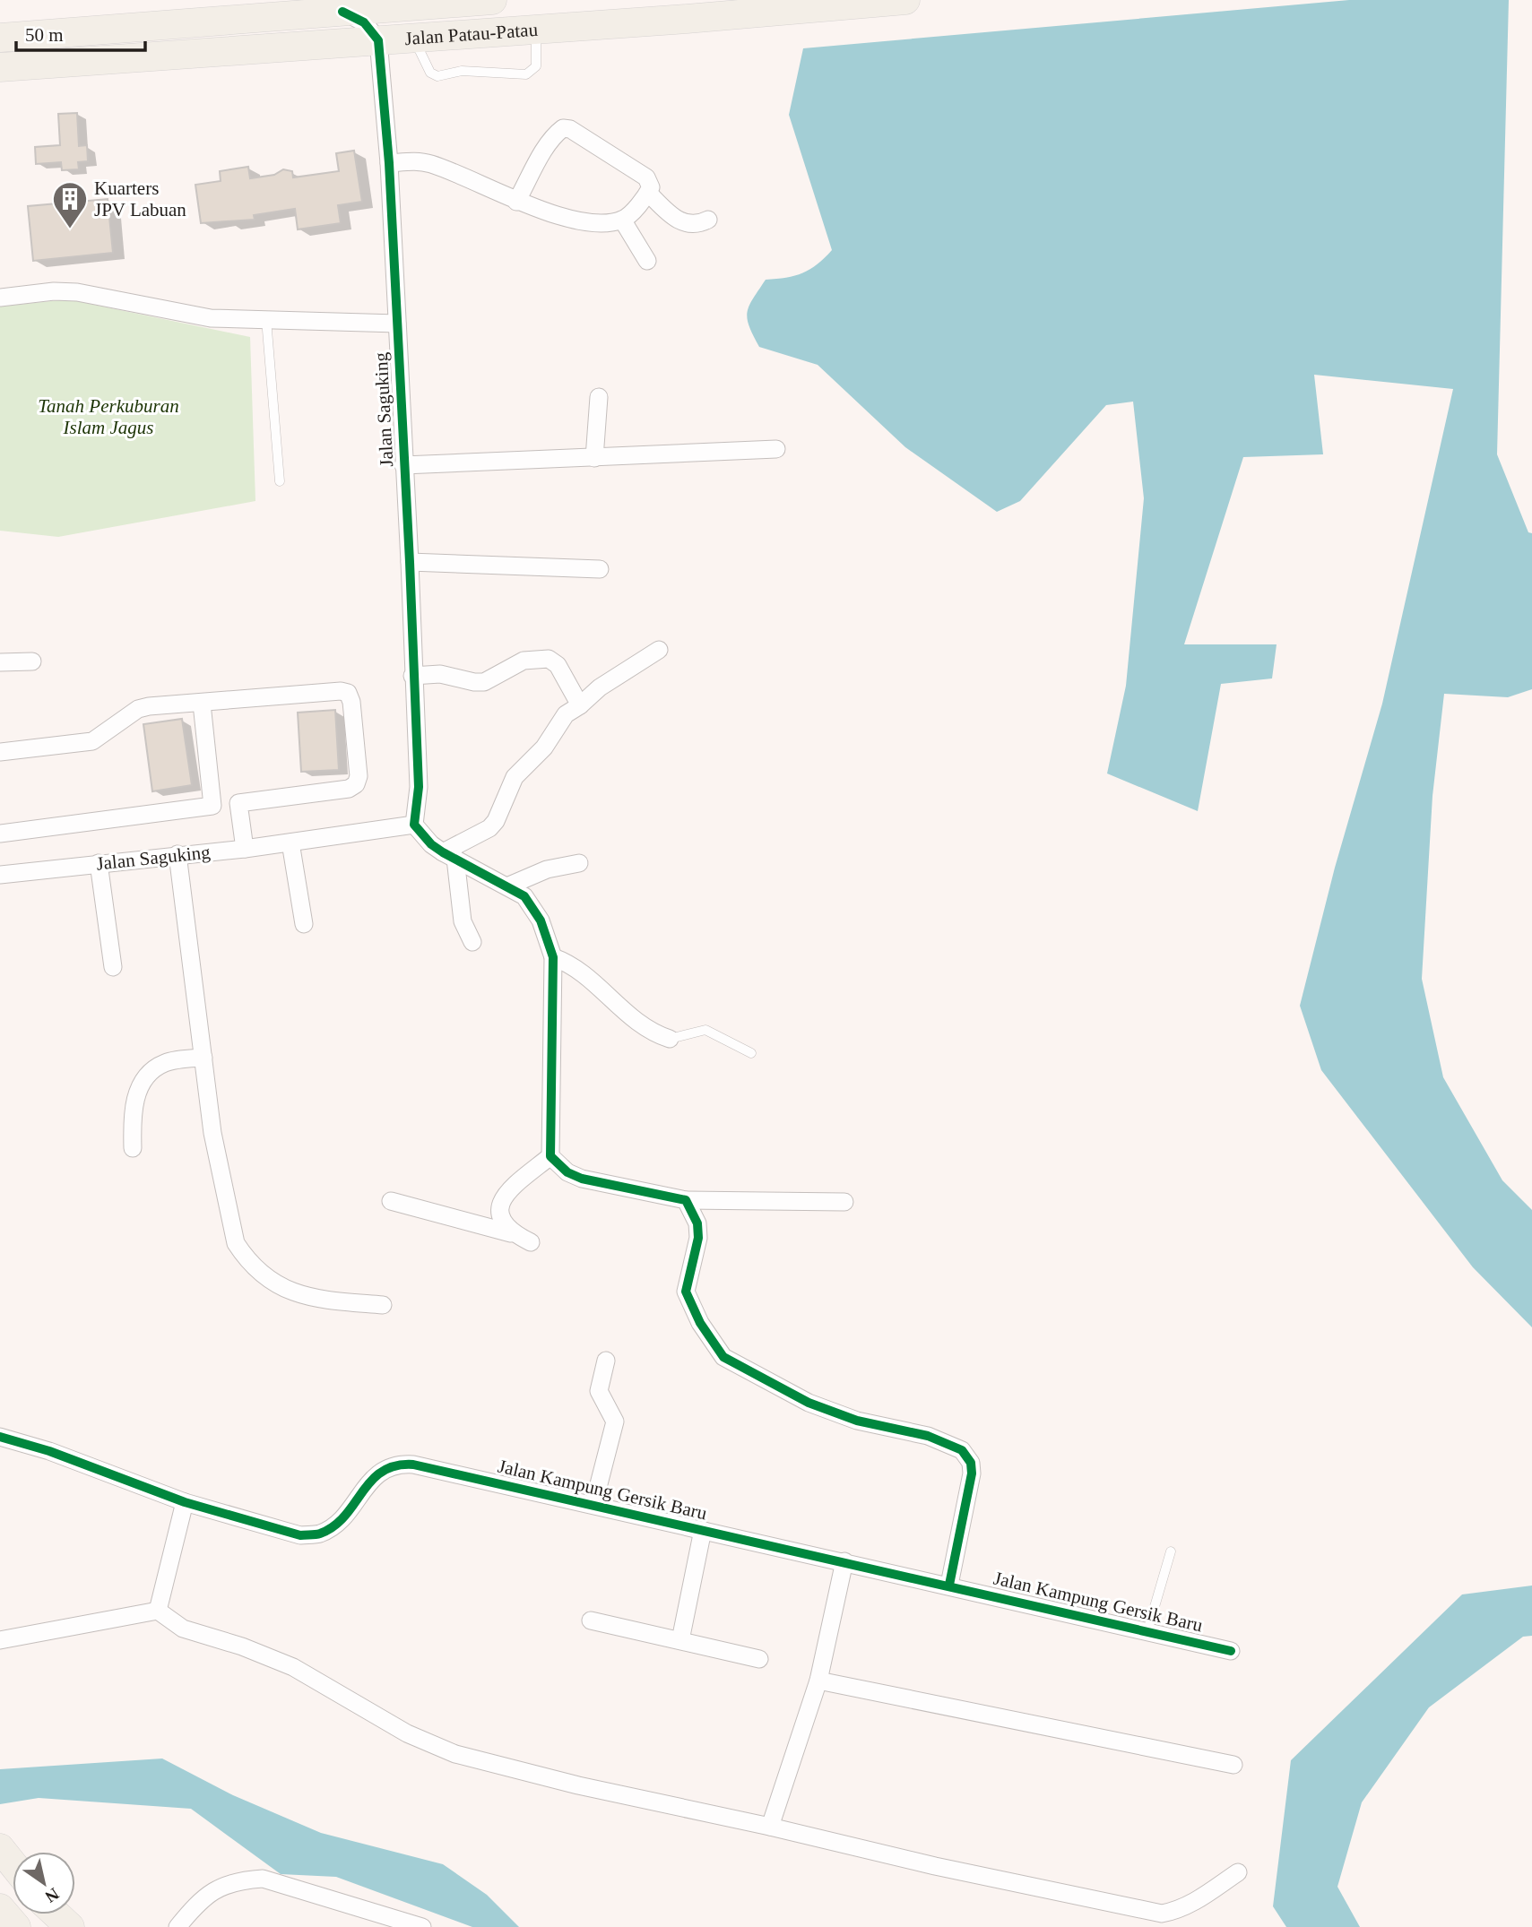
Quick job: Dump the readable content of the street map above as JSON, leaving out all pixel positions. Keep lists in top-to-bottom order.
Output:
{
  "streets": {
    "main road": ["Jalan Patau-Patau"],
    "street": ["Jalan Saguking", "Jalan Kampung Gersik Baru"]
  },
  "crossings": [
    ["Jalan Patau-Patau", "Jalan Saguking"]
  ],
  "parks": ["Tanah Perkuburan Islam Jagus"],
  "places": {
    "building": ["Kuarters JPV Labuan"]
  },
  "scale_bar": "50 m",
  "north": "bottom right"
}
